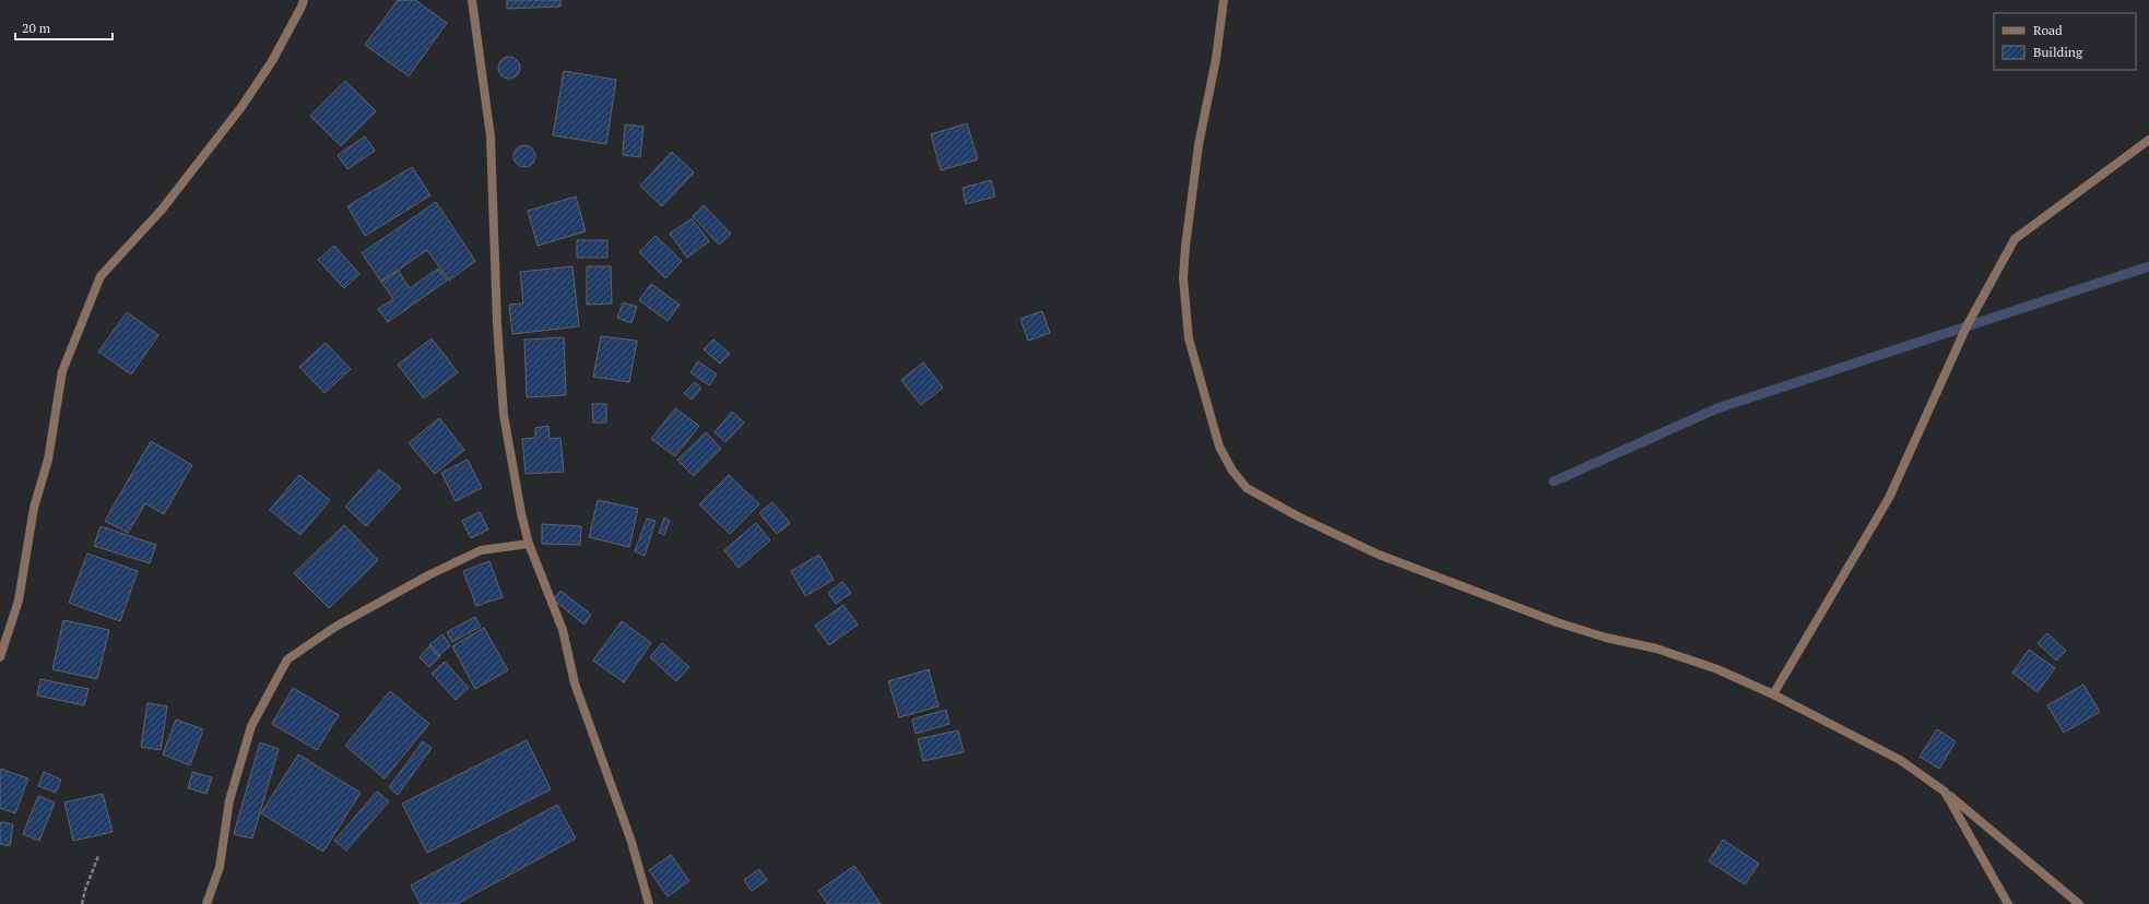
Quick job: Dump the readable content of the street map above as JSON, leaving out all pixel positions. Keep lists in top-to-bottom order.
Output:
{
  "legend": ["Road", "Building"],
  "scale_bar": "20 m"
}
